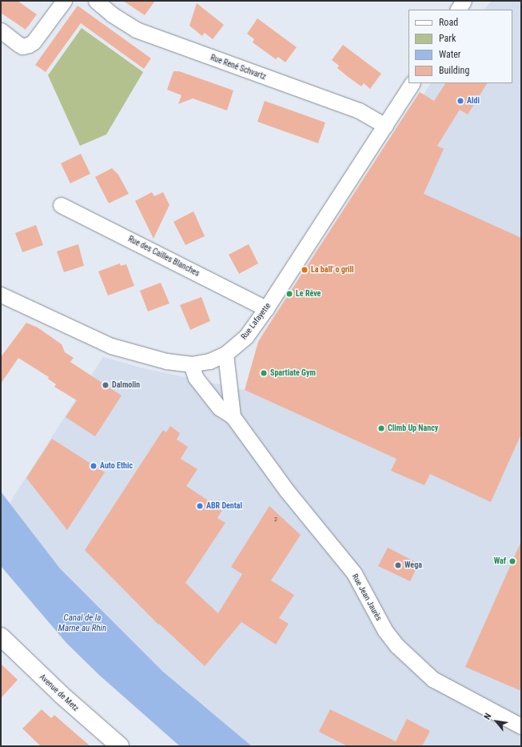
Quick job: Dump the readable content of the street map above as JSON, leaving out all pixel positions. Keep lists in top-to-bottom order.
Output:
{
  "streets": {
    "main road": ["Avenue de Metz"],
    "street": [
      "Rue René Schvartz",
      "Rue des Cailles Blanches",
      "Rue Lafayette",
      "Rue Jean Jaurès"
    ]
  },
  "crossings": [
    ["Rue René Schvartz", "Rue Lafayette"],
    ["Rue des Cailles Blanches", "Rue Lafayette"],
    ["Rue Lafayette", "Rue Jean Jaurès"]
  ],
  "water": ["Canal de la Marne au Rhin"],
  "places": [
    "Aldi",
    "La ball' o grill",
    "Le Rêve",
    "Spartiate Gym",
    "Dalmolin",
    "Climb Up Nancy",
    "Auto Ethic",
    "ABR Dental",
    "Waf",
    "Wega"
  ],
  "house_numbers": ["2"],
  "legend": [
    "Road",
    "Park",
    "Water",
    "Building"
  ],
  "north": "top left"
}
